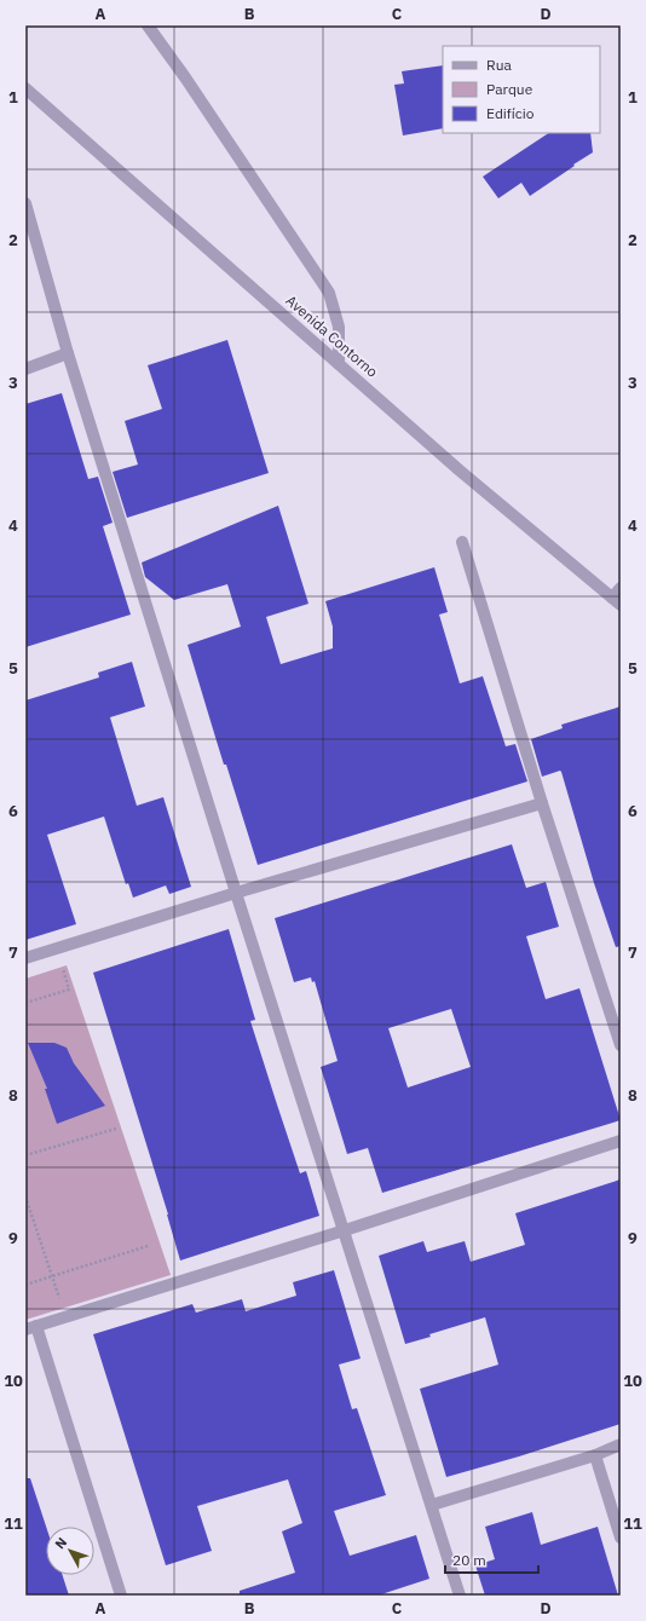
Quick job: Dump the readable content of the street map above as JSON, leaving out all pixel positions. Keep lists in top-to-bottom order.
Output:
{
  "streets": {
    "street": ["Avenida Contorno"]
  },
  "legend": ["Rua", "Parque", "Edifício"],
  "scale_bar": "20 m",
  "north": "top left",
  "grid": {
    "columns": [
      "A",
      "B",
      "C",
      "D"
    ],
    "rows": [
      "1",
      "2",
      "3",
      "4",
      "5",
      "6",
      "7",
      "8",
      "9",
      "10",
      "11"
    ]
  }
}
